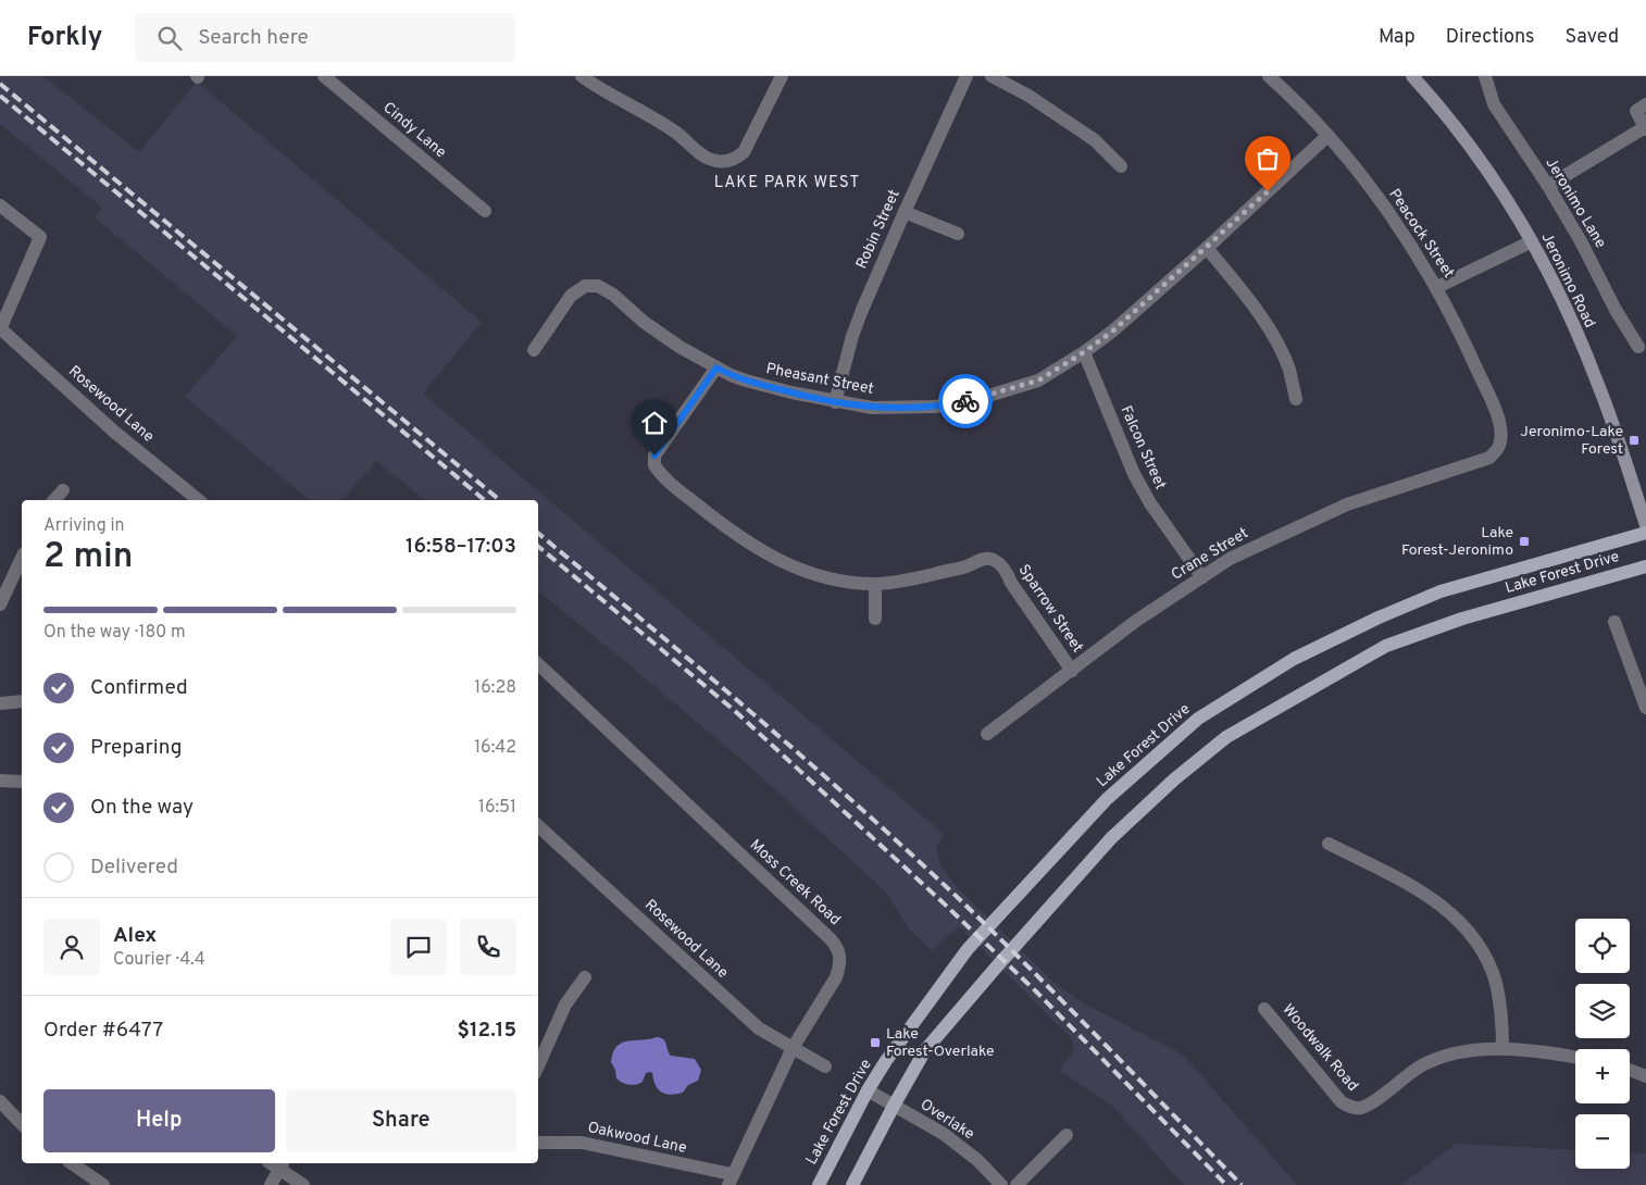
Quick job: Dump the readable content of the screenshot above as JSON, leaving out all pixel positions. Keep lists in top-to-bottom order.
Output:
{
  "streets": {
    "main road": ["Jeronimo Road", "Lake Forest Drive"],
    "street": [
      "Cindy Lane",
      "Jeronimo Lane",
      "Robin Street",
      "Peacock Street",
      "Pheasant Street",
      "Rosewood Lane",
      "Falcon Street",
      "Crane Street",
      "Sparrow Street",
      "Moss Creek Road",
      "Woodwalk Road",
      "Overlake",
      "Oakwood Lane"
    ]
  },
  "crossings": [
    ["Robin Street", "Pheasant Street"],
    ["Peacock Street", "Pheasant Street"],
    ["Peacock Street", "Crane Street"],
    ["Pheasant Street", "Falcon Street"],
    ["Pheasant Street", "Sparrow Street"],
    ["Rosewood Lane", "Moss Creek Road"],
    ["Falcon Street", "Crane Street"],
    ["Crane Street", "Sparrow Street"],
    ["Lake Forest Drive", "Overlake"],
    ["Moss Creek Road", "Oakwood Lane"]
  ],
  "districts": ["LAKE PARK WEST"],
  "places": {
    "transit": ["Jeronimo-Lake Forest", "Lake Forest-Jeronimo", "Lake Forest-Overlake"]
  },
  "page": {
    "header": "Forkly",
    "search": "Search here",
    "nav": ["Map", "Directions", "Saved"],
    "heading": ["2 min", "Arriving in", "16:58–17:03"],
    "panel": [
      "Alex",
      "Courier · 4.4",
      "Order #6477",
      "$12.15"
    ],
    "bar": "On the way · 180 m",
    "list": [
      ["Confirmed", "16:28"],
      ["Preparing", "16:42"],
      ["On the way", "16:51"],
      "Delivered"
    ],
    "map_buttons": ["+", "−"],
    "buttons": ["Help", "Share"]
  }
}
